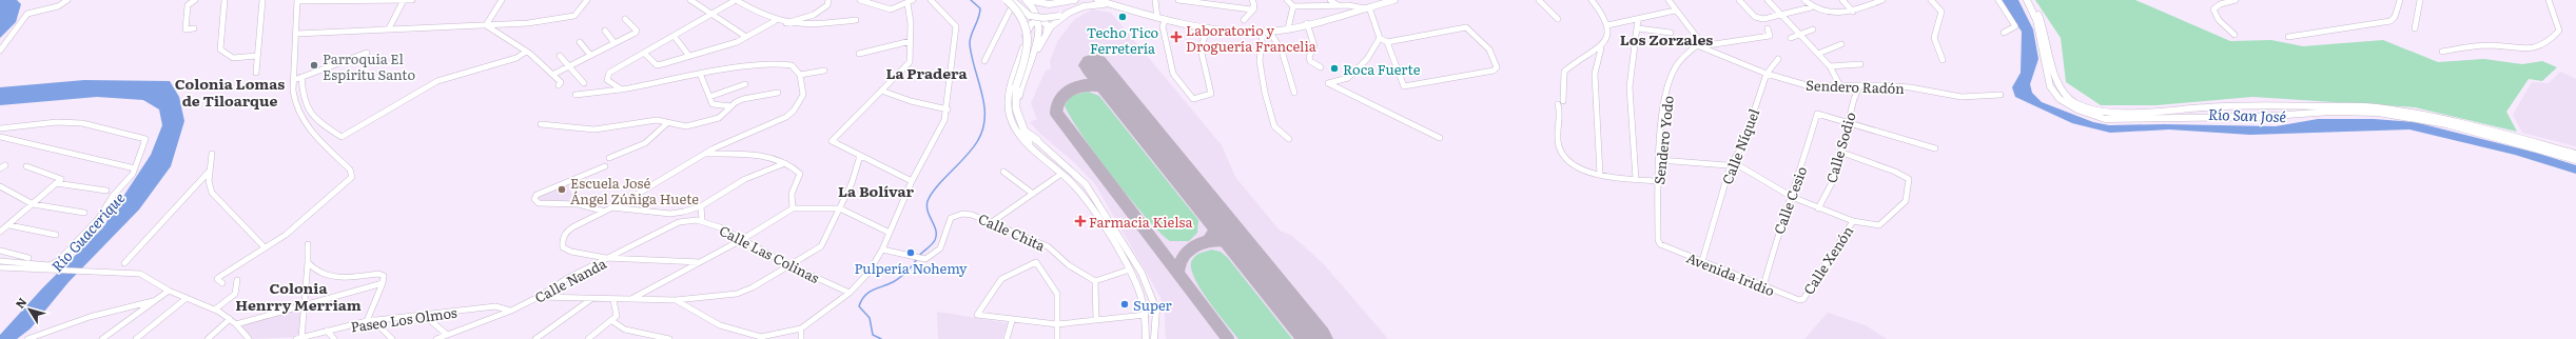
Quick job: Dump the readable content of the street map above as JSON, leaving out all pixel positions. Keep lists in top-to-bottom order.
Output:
{
  "streets": {
    "street": [
      "Sendero Radón",
      "Sendero Yodo",
      "Calle Níquel",
      "Calle Sodio",
      "Calle Cesio",
      "Calle Chita",
      "Calle Las Colinas",
      "Calle Xenón",
      "Avenida Iridio",
      "Calle Nanda",
      "Paseo Los Olmos"
    ]
  },
  "crossings": [
    ["Sendero Radón", "Sendero Yodo"],
    ["Sendero Radón", "Calle Níquel"],
    ["Sendero Radón", "Calle Sodio"],
    ["Sendero Yodo", "Avenida Iridio"],
    ["Calle Níquel", "Avenida Iridio"],
    ["Calle Sodio", "Calle Cesio"],
    ["Calle Cesio", "Avenida Iridio"],
    ["Calle Las Colinas", "Calle Nanda"],
    ["Calle Xenón", "Avenida Iridio"],
    ["Calle Nanda", "Paseo Los Olmos"]
  ],
  "districts": [
    "Los Zorzales",
    "La Pradera",
    "Colonia Lomas de Tiloarque",
    "La Bolívar",
    "Colonia Henrry Merriam"
  ],
  "water": ["Río San José", "Río Guacerique"],
  "places": {
    "other": [
      "Techo Tico Ferretería",
      "Parroquia El Espíritu Santo",
      "Roca Fuerte",
      "Escuela José Ángel Zúñiga Huete",
      "Pulpería Nohemy",
      "Super"
    ],
    "health": ["Laboratorio y Droguería Francelia", "Farmacia Kielsa"]
  },
  "north": "top left"
}
